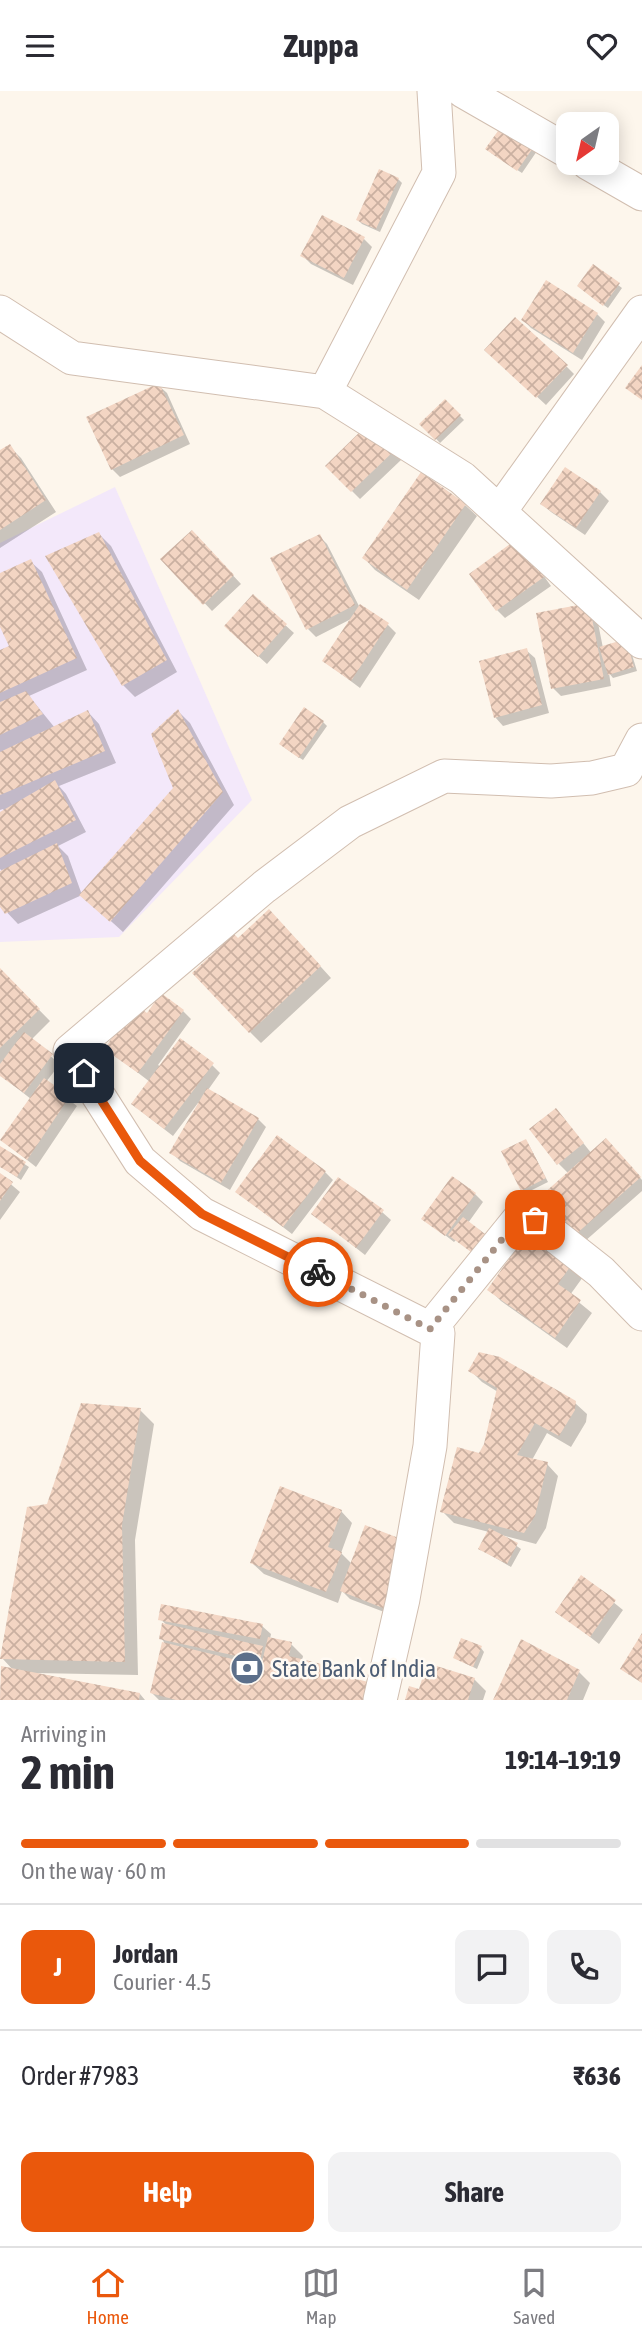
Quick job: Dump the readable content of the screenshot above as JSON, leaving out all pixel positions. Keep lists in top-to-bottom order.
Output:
{
  "places": {
    "bank": ["State Bank of India"]
  },
  "north": "bottom left",
  "page": {
    "header": "Zuppa",
    "heading": ["2 min", "Arriving in", "19:14–19:19"],
    "panel": [
      "Jordan",
      "Courier · 4.5",
      "Order #7983",
      "₹636"
    ],
    "bar": "On the way · 60 m",
    "round": "J",
    "buttons": ["Help", "Share"],
    "tabs": ["Home", "Map", "Saved"]
  }
}
